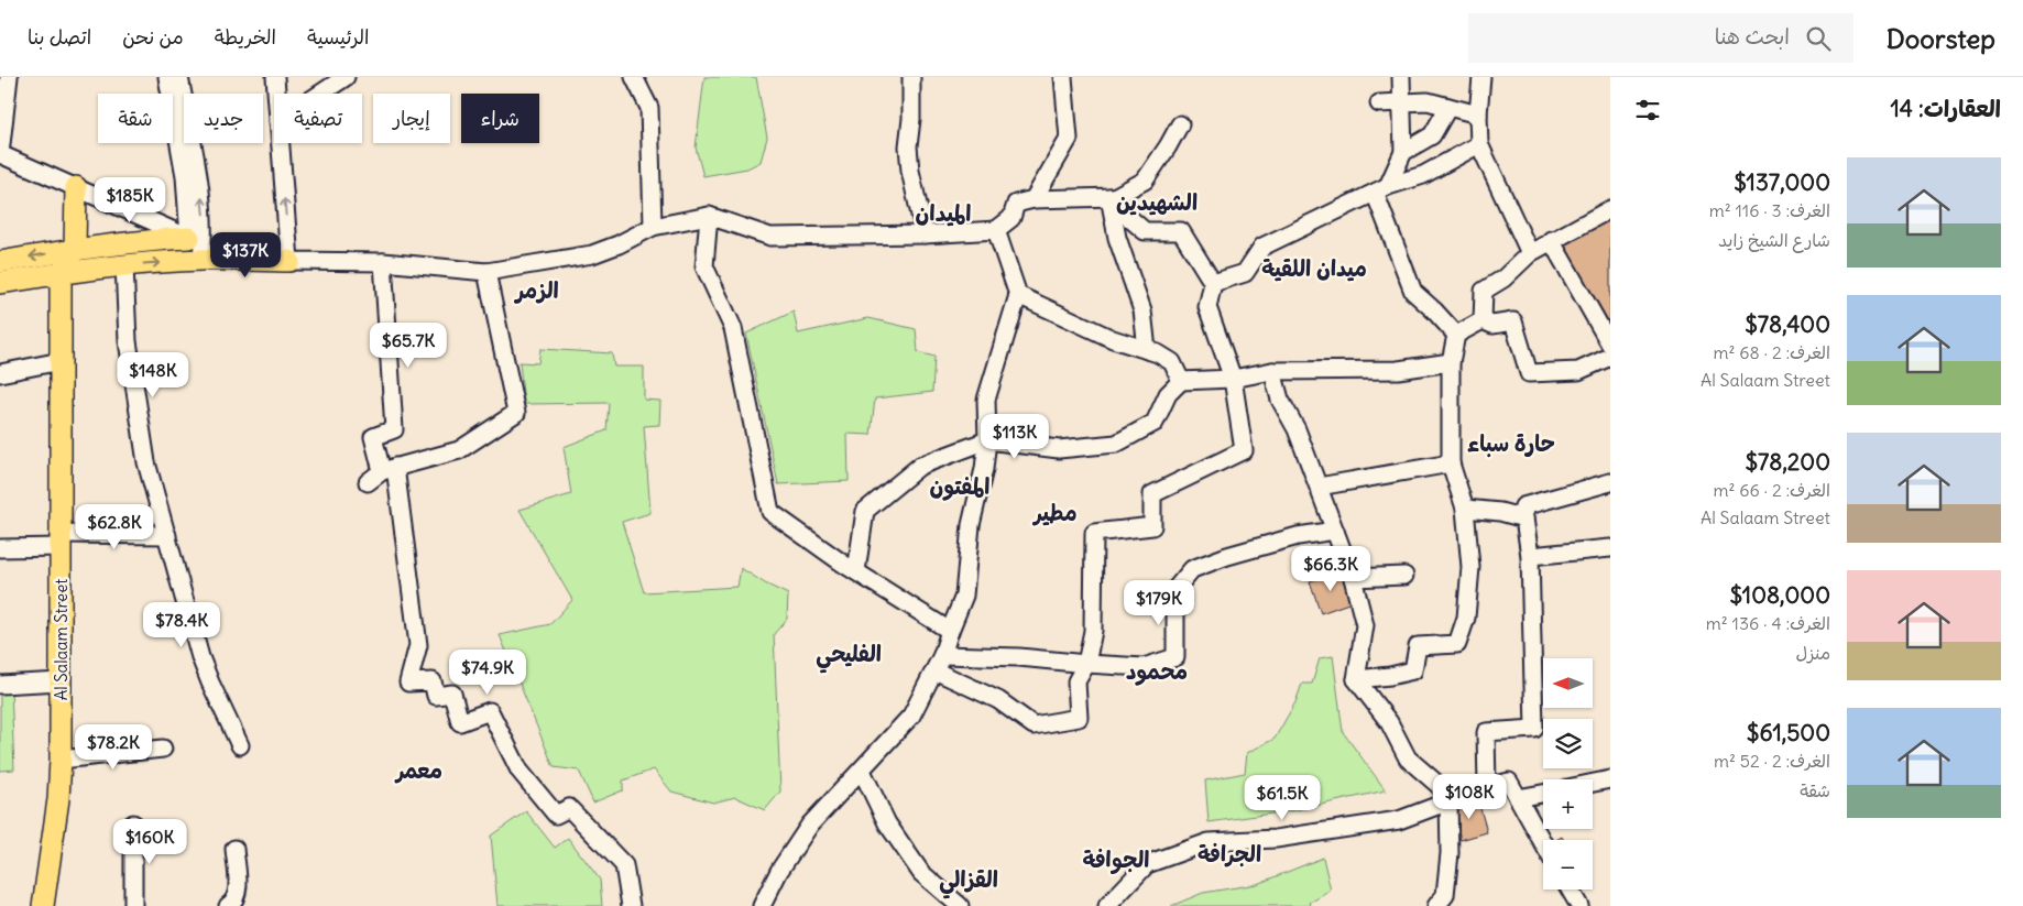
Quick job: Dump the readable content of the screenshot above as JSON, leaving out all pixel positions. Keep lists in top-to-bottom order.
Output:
{
  "streets": {
    "main road": ["Al Salaam Street"]
  },
  "districts": [
    "الشهيدين",
    "الميدان",
    "ميدان اللقية",
    "الزمر",
    "حارة سباء",
    "المفتون",
    "مطير",
    "الفليحي",
    "محمود",
    "معمر",
    "الجرافة",
    "الجوافة",
    "القزالي"
  ],
  "north": "left",
  "page": {
    "header": "Doorstep",
    "search": "ابحث هنا",
    "nav": [
      "الرئيسية",
      "الخريطة",
      "من نحن",
      "اتصل بنا"
    ],
    "heading": "العقارات: 14",
    "chip": [
      "شراء",
      "إيجار",
      "تصفية",
      "جديد",
      "شقة"
    ],
    "list": [
      {
        "name": "$137,000",
        "note": "الغرف: 3 · 116 m² · شارع الشيخ زايد"
      },
      {
        "name": "$78,400",
        "note": "الغرف: 2 · 68 m² · Al Salaam Street"
      },
      {
        "name": "$78,200",
        "note": "الغرف: 2 · 66 m² · Al Salaam Street"
      },
      {
        "name": "$108,000",
        "note": "الغرف: 4 · 136 m² · منزل"
      },
      {
        "name": "$61,500",
        "note": "الغرف: 2 · 52 m² · شقة"
      }
    ],
    "price": [
      "$185K",
      "$137K",
      "$65.7K",
      "$148K",
      "$113K",
      "$62.8K",
      "$66.3K",
      "$179K",
      "$78.4K",
      "$74.9K",
      "$78.2K",
      "$108K",
      "$61.5K",
      "$160K"
    ],
    "map_buttons": ["+", "−"]
  }
}
